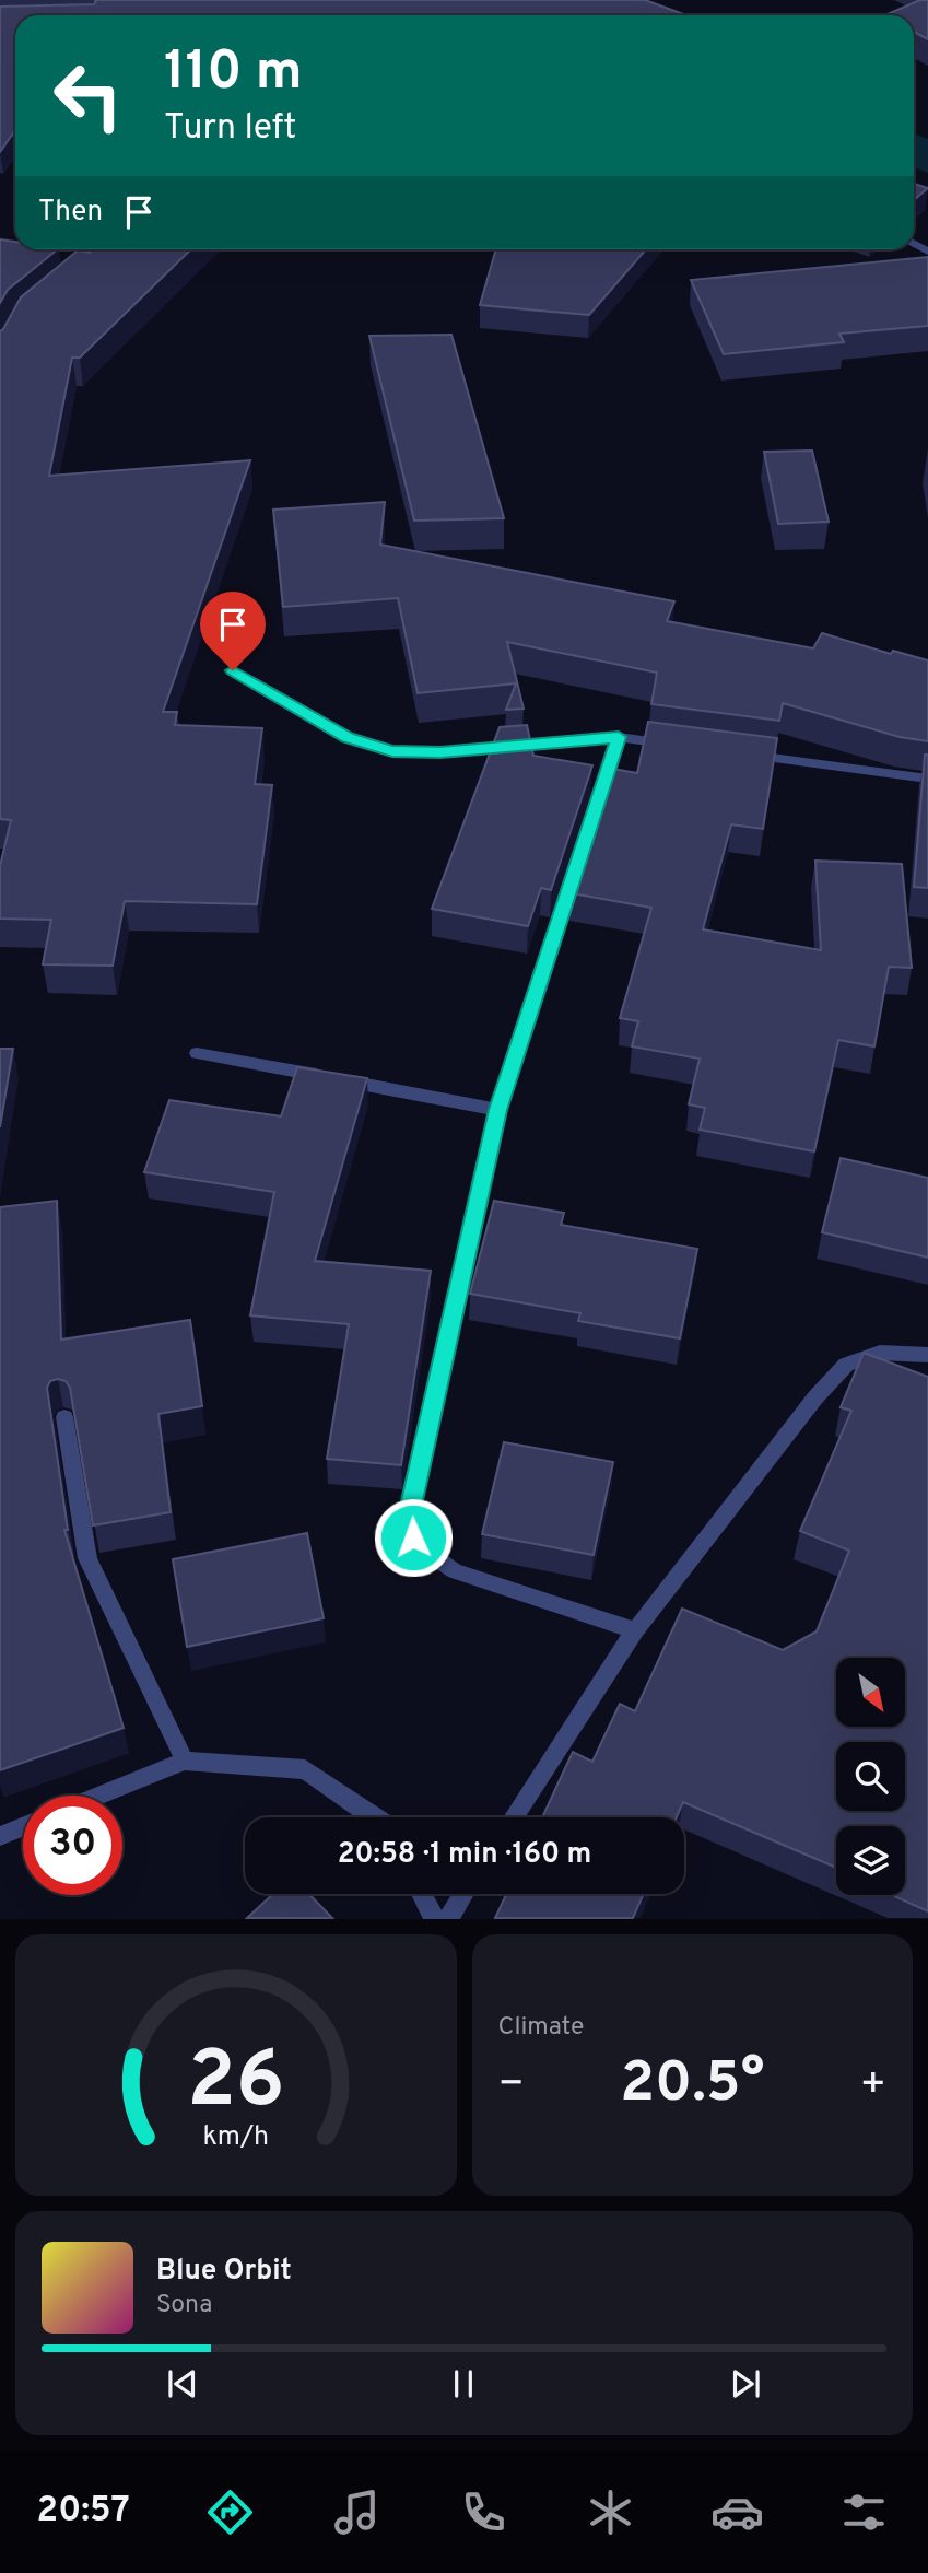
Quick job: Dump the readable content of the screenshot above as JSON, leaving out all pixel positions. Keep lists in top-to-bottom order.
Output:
{
  "north": "bottom right",
  "page": {
    "turn": ["110 m", "Turn left"],
    "then": "Then",
    "limit": "30",
    "trip": "20:58 · 1 min · 160 m",
    "tile": "Climate",
    "heat": ["−", "20.5°", "+"],
    "song": ["Blue Orbit", "Sona"],
    "tabs": "20:57",
    "gauge": ["26", "km/h"]
  }
}
